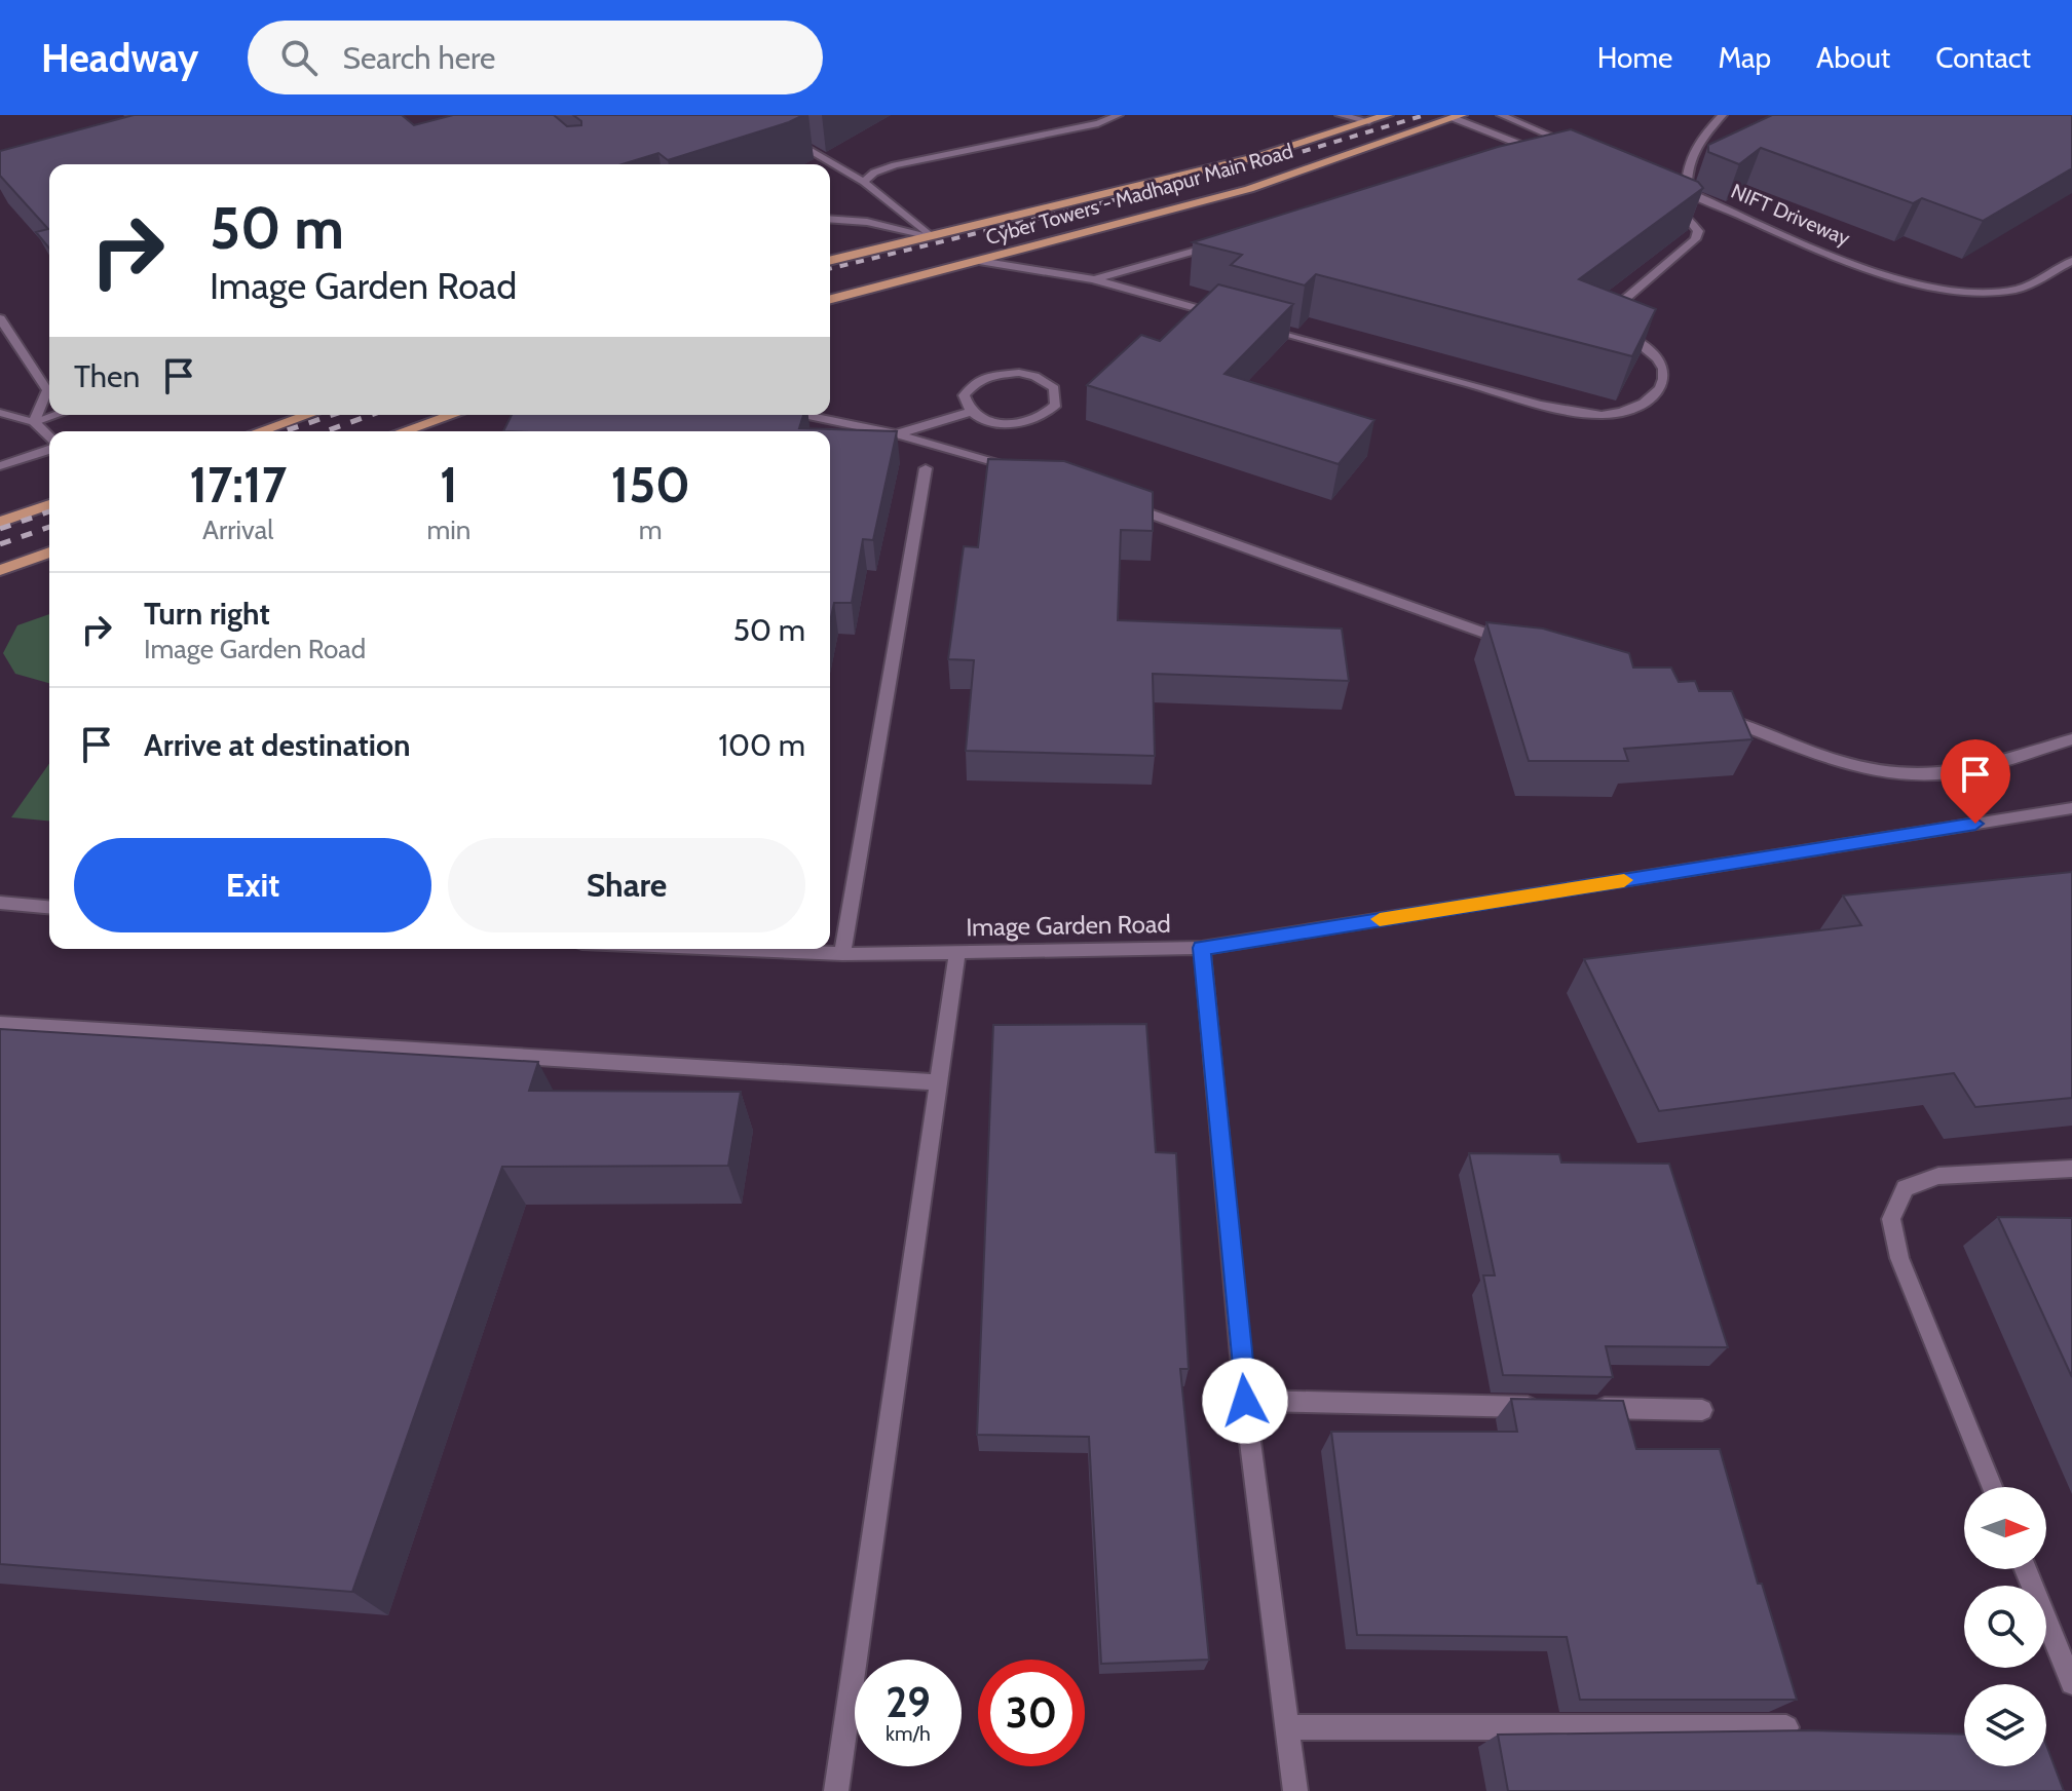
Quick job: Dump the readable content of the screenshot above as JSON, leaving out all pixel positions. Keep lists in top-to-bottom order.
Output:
{
  "streets": {
    "main road": ["Cyber Towers - Madhapur Main Road"],
    "street": ["NIFT Driveway", "Image Garden Road"]
  },
  "north": "right",
  "page": {
    "header": "Headway",
    "search": "Search here",
    "nav": [
      "Home",
      "Map",
      "About",
      "Contact"
    ],
    "turn": ["50 m", "Image Garden Road"],
    "then": "Then",
    "eta": [
      "17:17",
      "Arrival",
      "1",
      "min",
      "150",
      "m"
    ],
    "list": [
      {
        "name": "Turn right",
        "note": "Image Garden Road",
        "value": "50 m"
      },
      {
        "name": "Arrive at destination",
        "value": "100 m"
      }
    ],
    "buttons": ["Exit", "Share"],
    "speed": "29 km/h",
    "limit": "30"
  }
}
